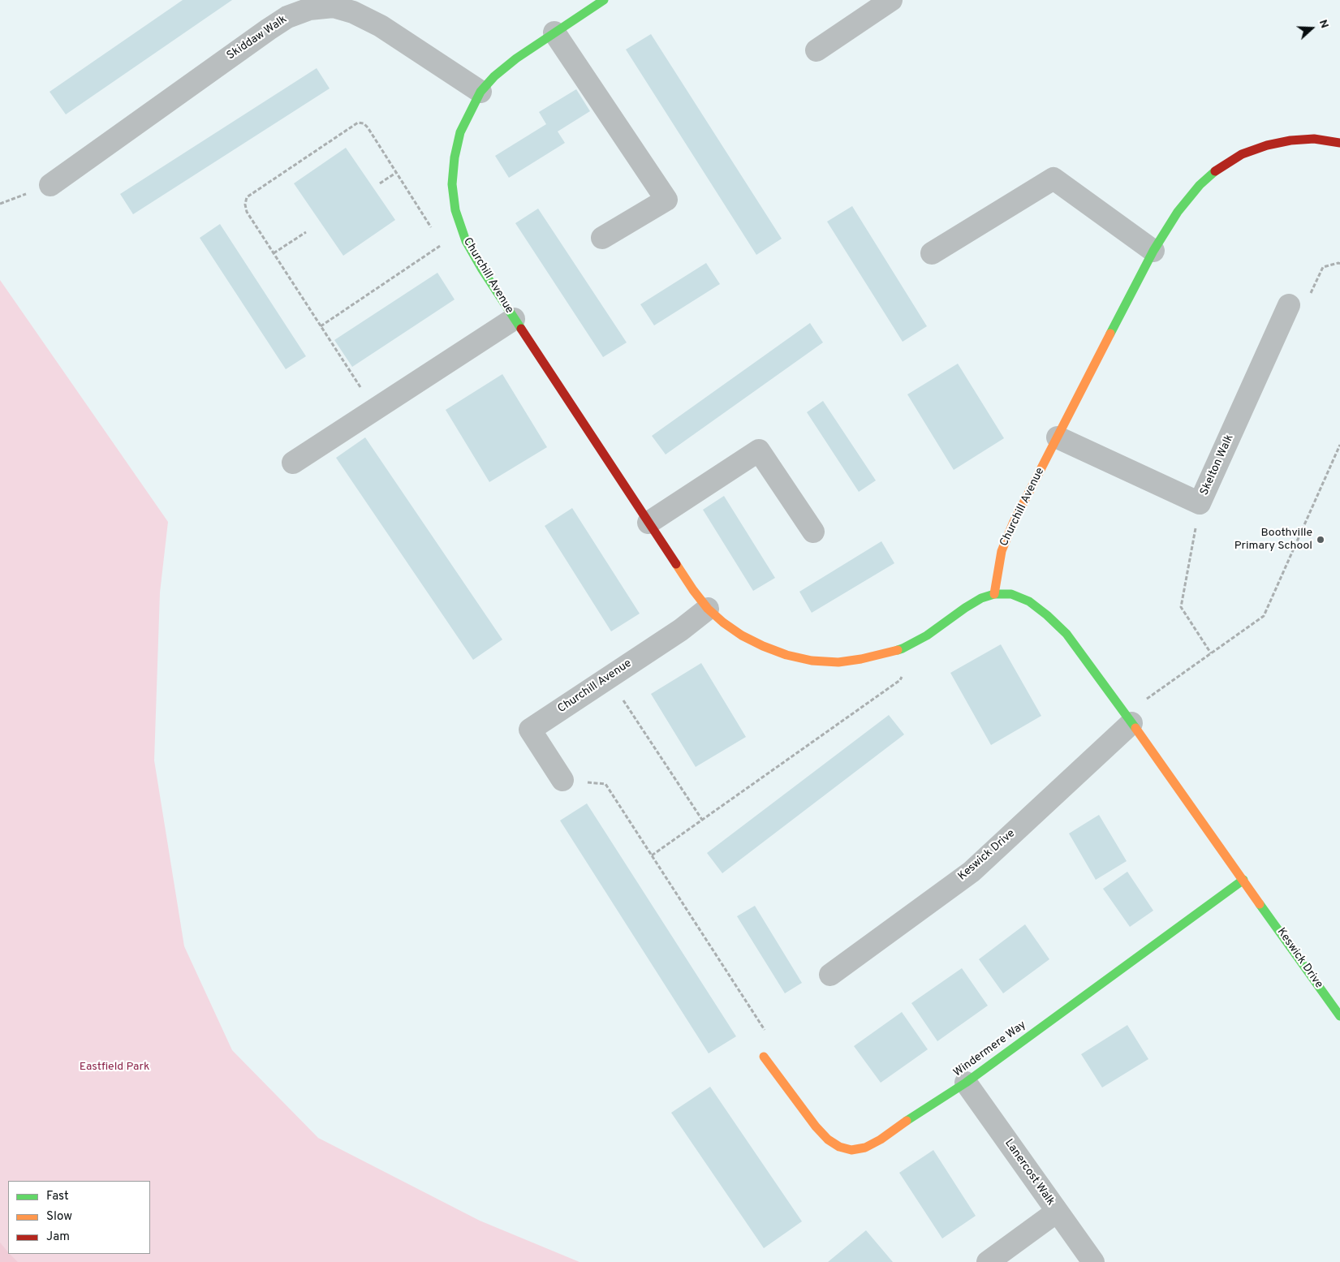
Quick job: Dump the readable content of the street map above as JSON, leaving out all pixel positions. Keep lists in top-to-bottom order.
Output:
{
  "streets": {
    "street": [
      "Skiddaw Walk",
      "Churchill Avenue",
      "Skelton Walk",
      "Keswick Drive",
      "Windermere Way",
      "Lanercost Walk"
    ]
  },
  "crossings": [
    ["Skiddaw Walk", "Churchill Avenue"],
    ["Churchill Avenue", "Skelton Walk"],
    ["Churchill Avenue", "Keswick Drive"],
    ["Keswick Drive", "Windermere Way"],
    ["Windermere Way", "Lanercost Walk"]
  ],
  "parks": ["Eastfield Park"],
  "places": ["Boothville Primary School"],
  "legend": ["Fast", "Slow", "Jam"],
  "north": "right"
}
